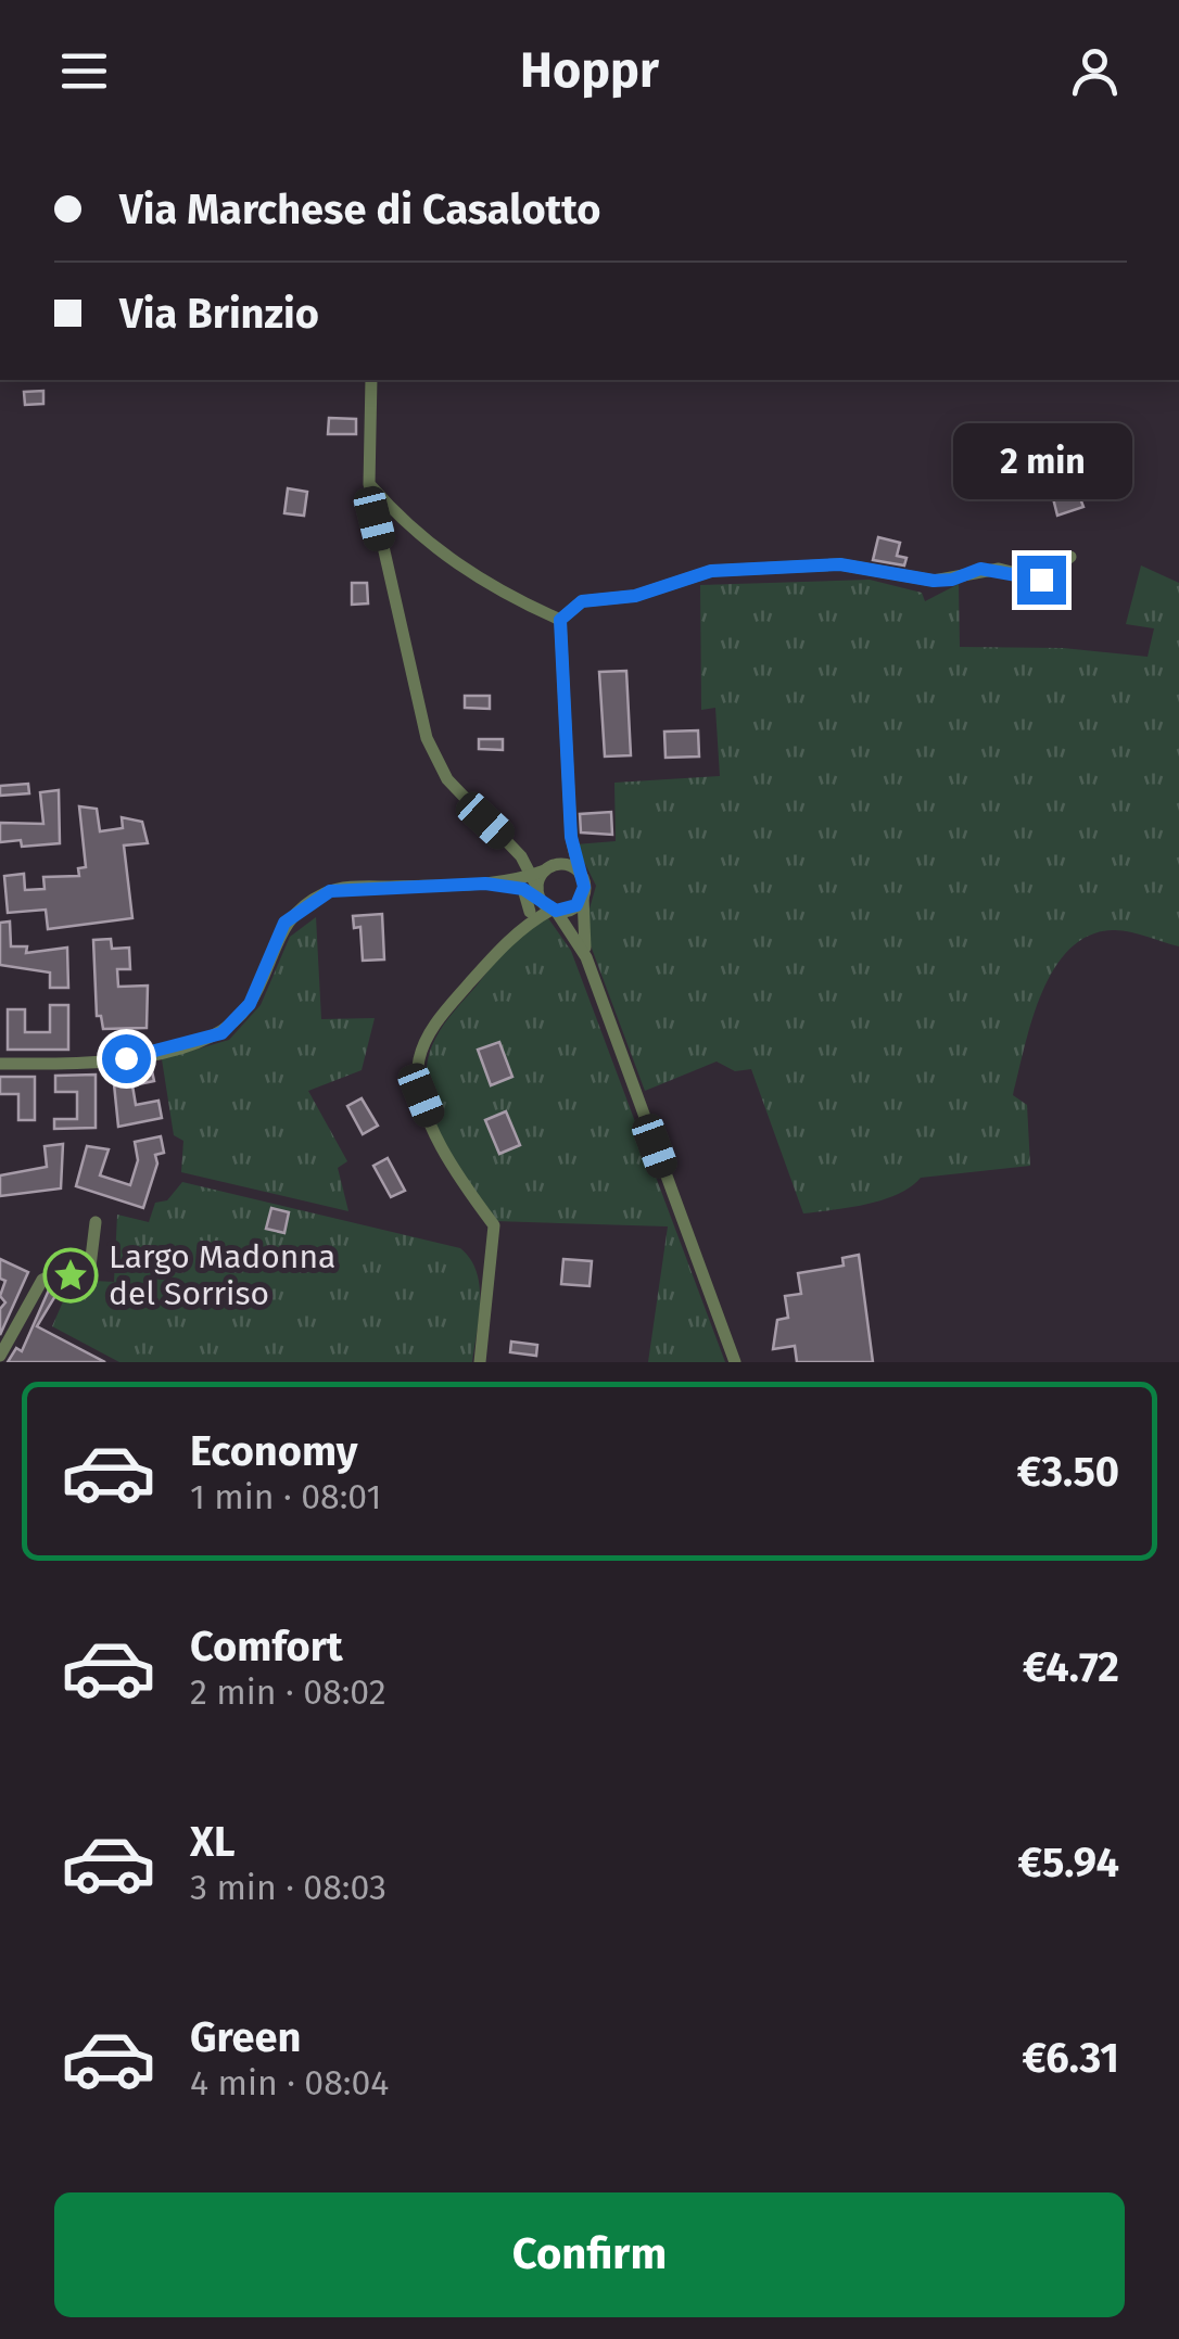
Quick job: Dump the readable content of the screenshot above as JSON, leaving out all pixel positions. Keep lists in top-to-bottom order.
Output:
{
  "places": {
    "place": ["Largo Madonna del Sorriso"]
  },
  "page": {
    "header": "Hoppr",
    "banner": ["Via Marchese di Casalotto", "Via Brinzio"],
    "bubble": "2 min",
    "list": [
      {
        "name": "Economy",
        "note": "1 min · 08:01",
        "value": "€3.50"
      },
      {
        "name": "Comfort",
        "note": "2 min · 08:02",
        "value": "€4.72"
      },
      {
        "name": "XL",
        "note": "3 min · 08:03",
        "value": "€5.94"
      },
      {
        "name": "Green",
        "note": "4 min · 08:04",
        "value": "€6.31"
      }
    ],
    "buttons": "Confirm"
  }
}
